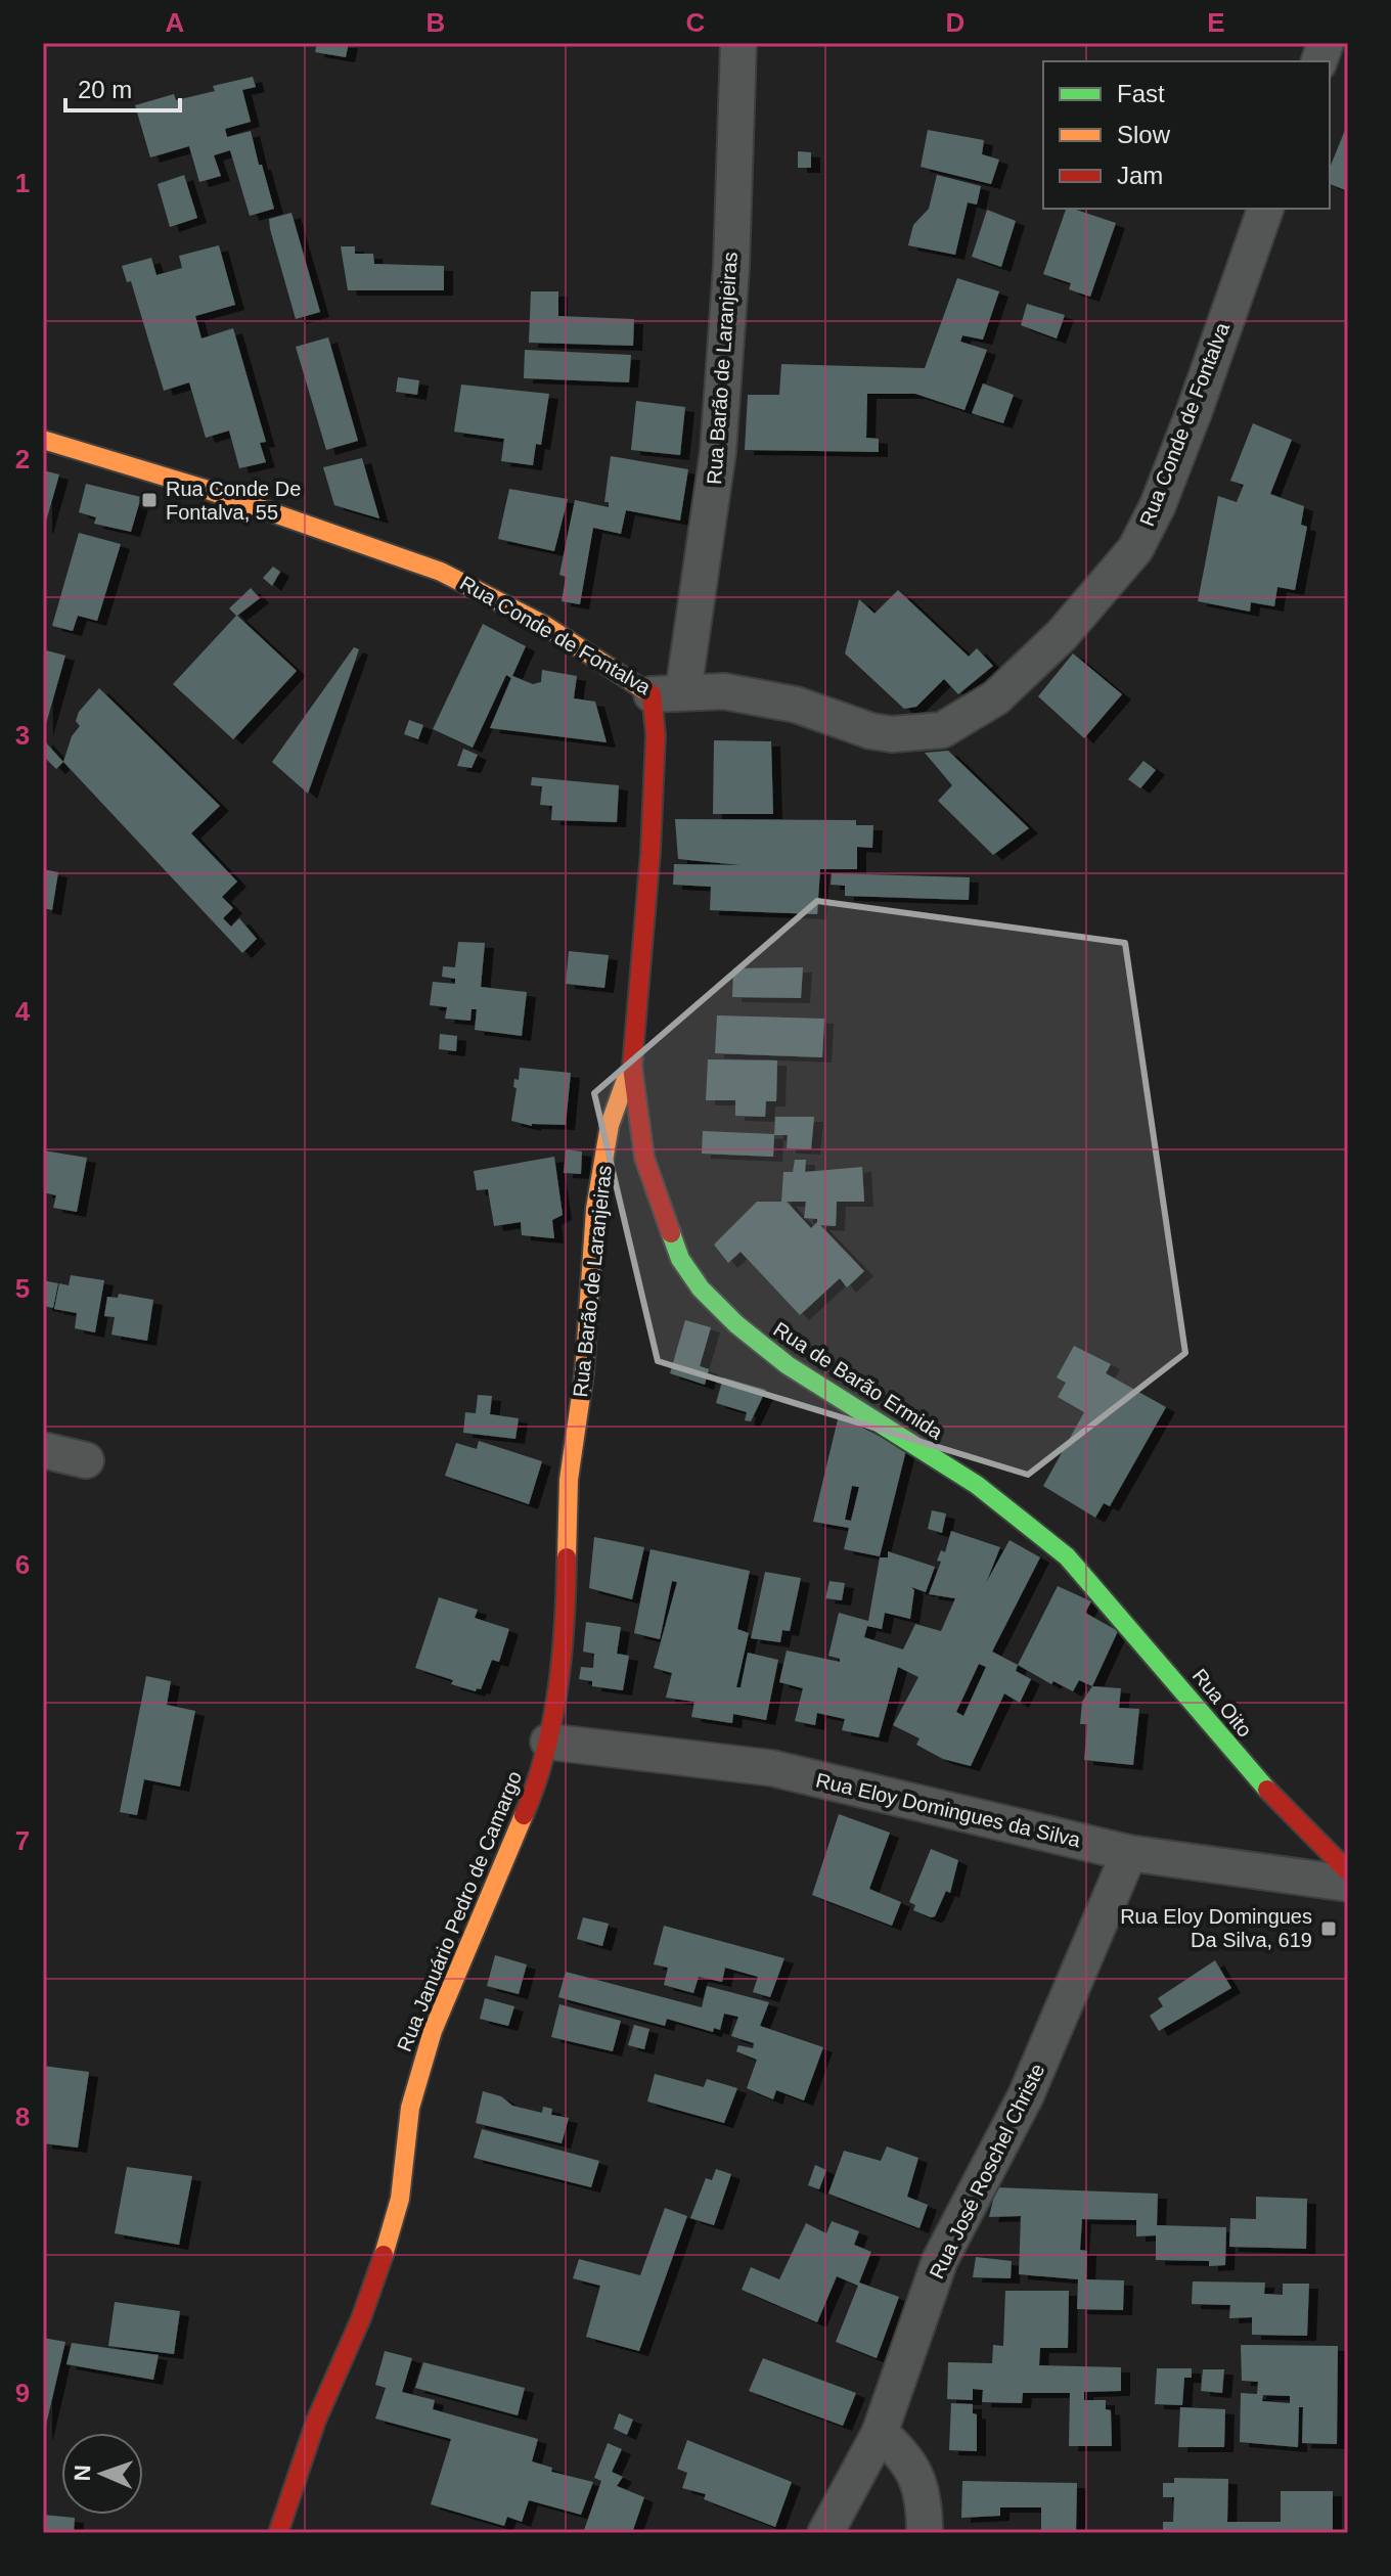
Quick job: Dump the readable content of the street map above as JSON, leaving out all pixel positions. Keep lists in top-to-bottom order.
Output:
{
  "streets": {
    "main road": [
      "Rua Barão de Laranjeiras",
      "Rua Conde de Fontalva",
      "Rua de Barão Ermida",
      "Rua Oito",
      "Rua Januário Pedro de Camargo"
    ],
    "street": ["Rua Eloy Domingues da Silva", "Rua José Roschel Christe"]
  },
  "crossings": [
    ["Rua Barão de Laranjeiras", "Rua Conde de Fontalva"],
    ["Rua Barão de Laranjeiras", "Rua de Barão Ermida"],
    ["Rua Barão de Laranjeiras", "Rua Januário Pedro de Camargo"],
    ["Rua de Barão Ermida", "Rua Oito"],
    ["Rua Eloy Domingues da Silva", "Rua Januário Pedro de Camargo"],
    ["Rua Eloy Domingues da Silva", "Rua José Roschel Christe"]
  ],
  "places": {
    "transit": ["Rua Conde De Fontalva, 55", "Rua Eloy Domingues Da Silva, 619"]
  },
  "legend": ["Fast", "Slow", "Jam"],
  "scale_bar": "20 m",
  "north": "left",
  "grid": {
    "columns": [
      "A",
      "B",
      "C",
      "D",
      "E"
    ],
    "rows": [
      "1",
      "2",
      "3",
      "4",
      "5",
      "6",
      "7",
      "8",
      "9"
    ]
  }
}
